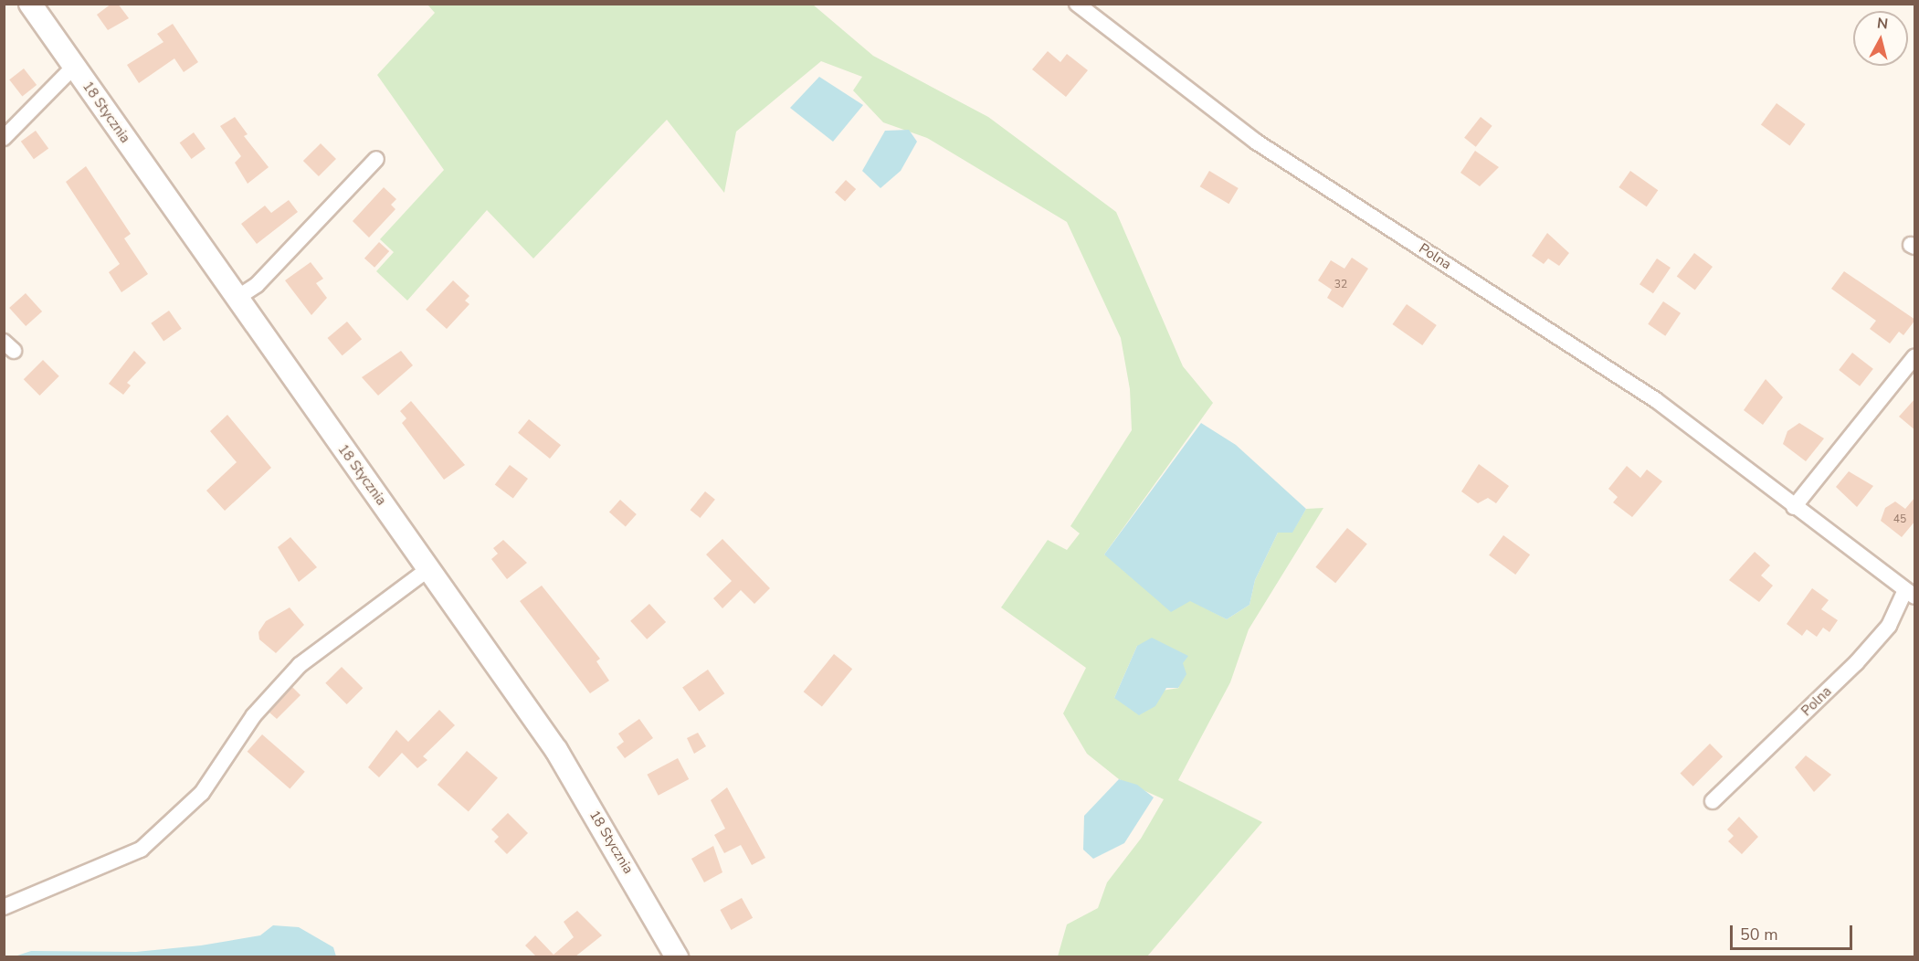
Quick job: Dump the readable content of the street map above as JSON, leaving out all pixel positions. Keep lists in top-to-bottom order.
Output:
{
  "streets": {
    "street": ["18 Stycznia", "Polna"]
  },
  "house_numbers": ["32", "45"],
  "scale_bar": "50 m",
  "north": "top"
}
